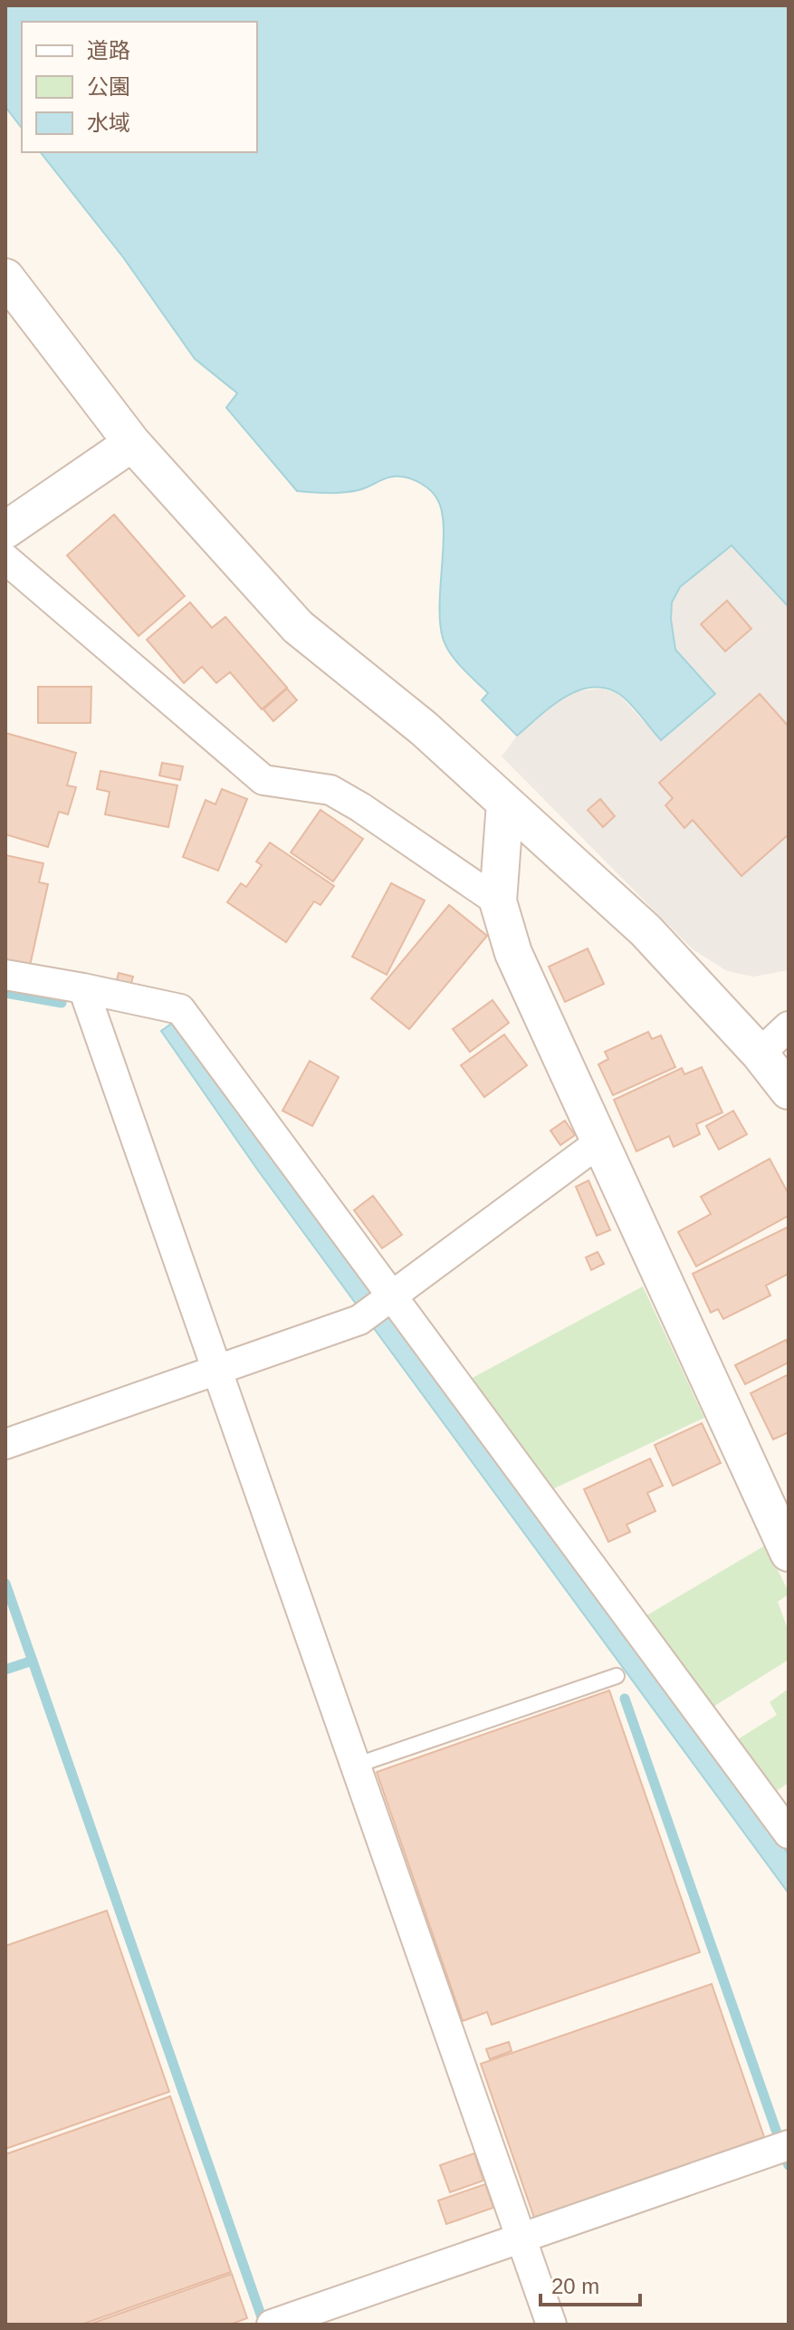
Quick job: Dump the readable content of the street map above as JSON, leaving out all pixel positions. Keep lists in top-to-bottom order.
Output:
{
  "legend": ["道路", "公園", "水域"],
  "scale_bar": "20 m"
}
